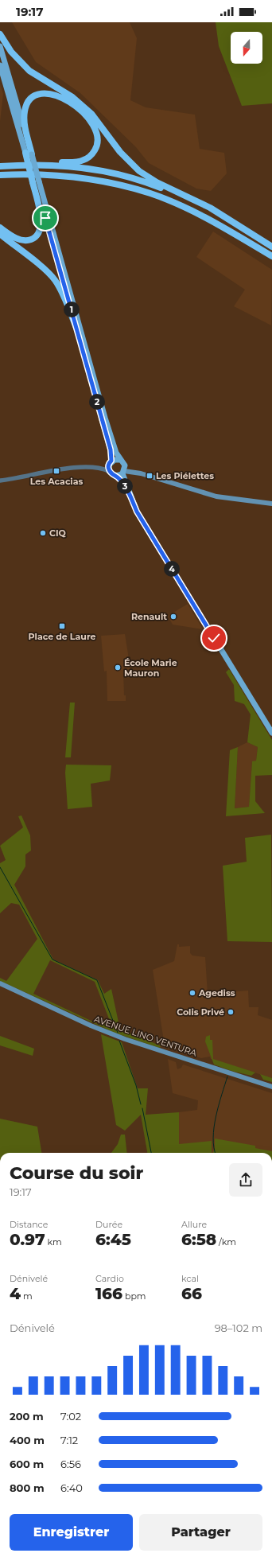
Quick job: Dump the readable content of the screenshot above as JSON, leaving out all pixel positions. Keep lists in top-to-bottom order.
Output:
{
  "streets": {
    "main road": ["AVENUE LINO VENTURA"]
  },
  "places": {
    "transit": ["Les Acacias", "Les Piélettes", "Place de Laure"],
    "other": [
      "CIQ",
      "Renault",
      "École Marie Mauron",
      "Agediss",
      "Colis Privé"
    ]
  },
  "north": "bottom",
  "page": {
    "status": "19:17",
    "pins": [
      "1",
      "2",
      "3",
      "4"
    ],
    "heading": ["Course du soir", "19:17"],
    "stats": [
      ["Distance", "0.97 km"],
      ["Durée", "6:45"],
      ["Allure", "6:58 /km"],
      ["Dénivelé", "4 m"],
      ["Cardio", "166 bpm"],
      ["kcal", "66"]
    ],
    "chart": ["Dénivelé", "98–102 m"],
    "list": [
      {
        "name": "200 m",
        "note": "7:02"
      },
      {
        "name": "400 m",
        "note": "7:12"
      },
      {
        "name": "600 m",
        "note": "6:56"
      },
      {
        "name": "800 m",
        "note": "6:40"
      }
    ],
    "buttons": ["Enregistrer", "Partager"]
  }
}
